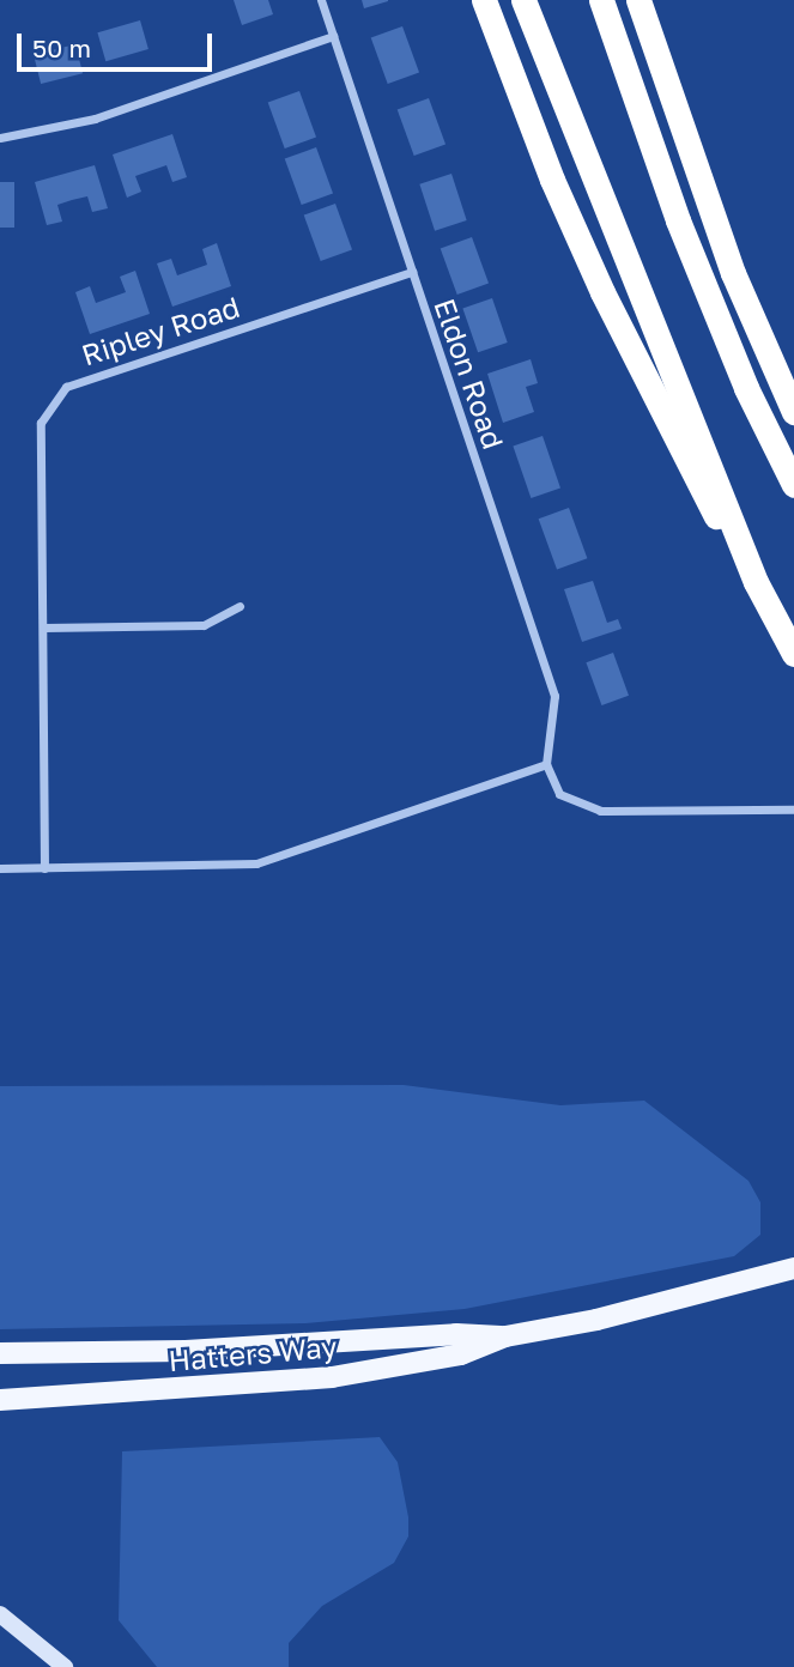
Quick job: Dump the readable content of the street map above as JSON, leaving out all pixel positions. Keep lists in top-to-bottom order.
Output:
{
  "streets": {
    "main road": ["Hatters Way"],
    "street": ["Ripley Road", "Eldon Road"]
  },
  "crossings": [
    ["Ripley Road", "Eldon Road"]
  ],
  "scale_bar": "50 m"
}
